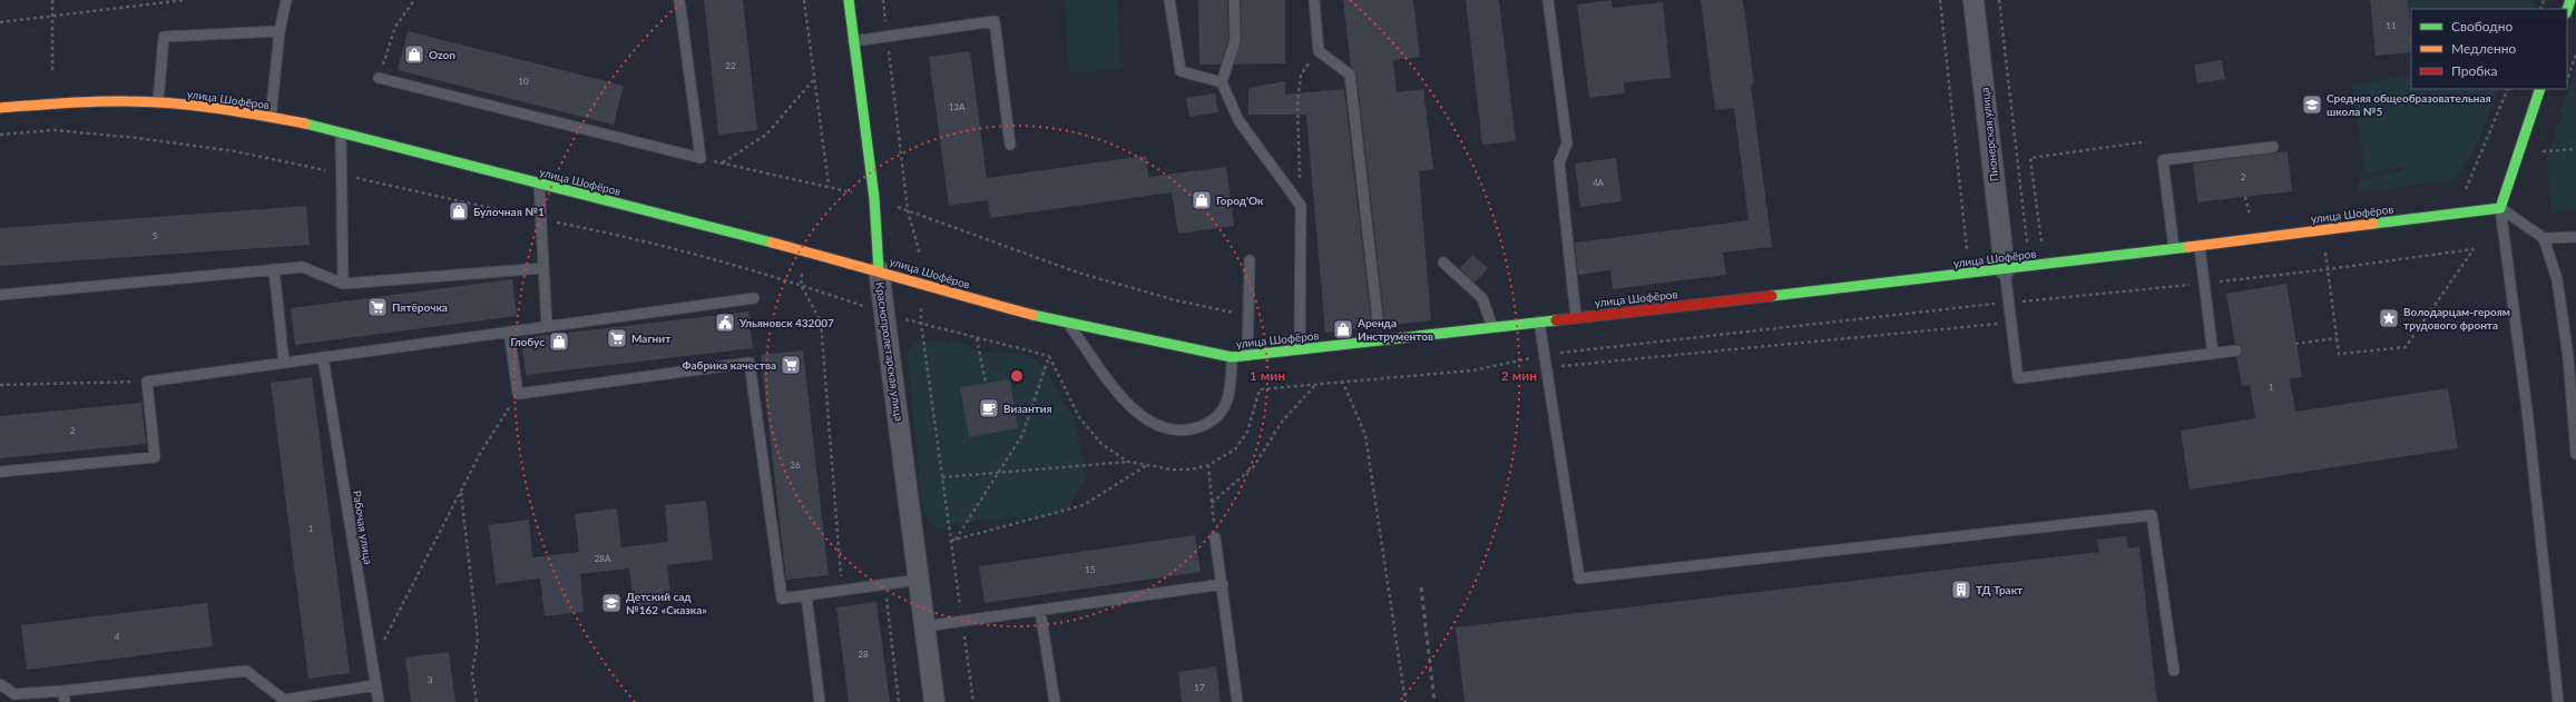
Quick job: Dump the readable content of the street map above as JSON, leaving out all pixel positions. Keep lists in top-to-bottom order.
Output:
{
  "streets": {
    "street": ["улица Шофёров", "Пионерская улица", "Краснопролетарская улица"],
    "lane": ["Рабочая улица"]
  },
  "crossings": [
    ["улица Шофёров", "Пионерская улица"],
    ["улица Шофёров", "Краснопролетарская улица"]
  ],
  "places": {
    "shop": [
      "Ozon",
      "Город'Ок",
      "Булочная №1",
      "Аренда Инструментов",
      "Глобус"
    ],
    "school or university": ["Средняя общеобразовательная школа №5", "Детский сад №162 «Сказка»"],
    "supermarket": ["Пятёрочка", "Магнит", "Фабрика качества"],
    "place": ["Володарцам-героям трудового фронта"],
    "public building": ["Ульяновск 432007"],
    "cafe": ["Византия"],
    "building": ["ТД Тракт"]
  },
  "house_numbers": [
    "11",
    "22",
    "10",
    "13А",
    "2",
    "4А",
    "5",
    "1",
    "2",
    "26",
    "1",
    "28А",
    "15",
    "4",
    "28",
    "3",
    "17"
  ],
  "legend": ["Свободно", "Медленно", "Пробка"],
  "rings": ["1 мин", "2 мин"]
}
